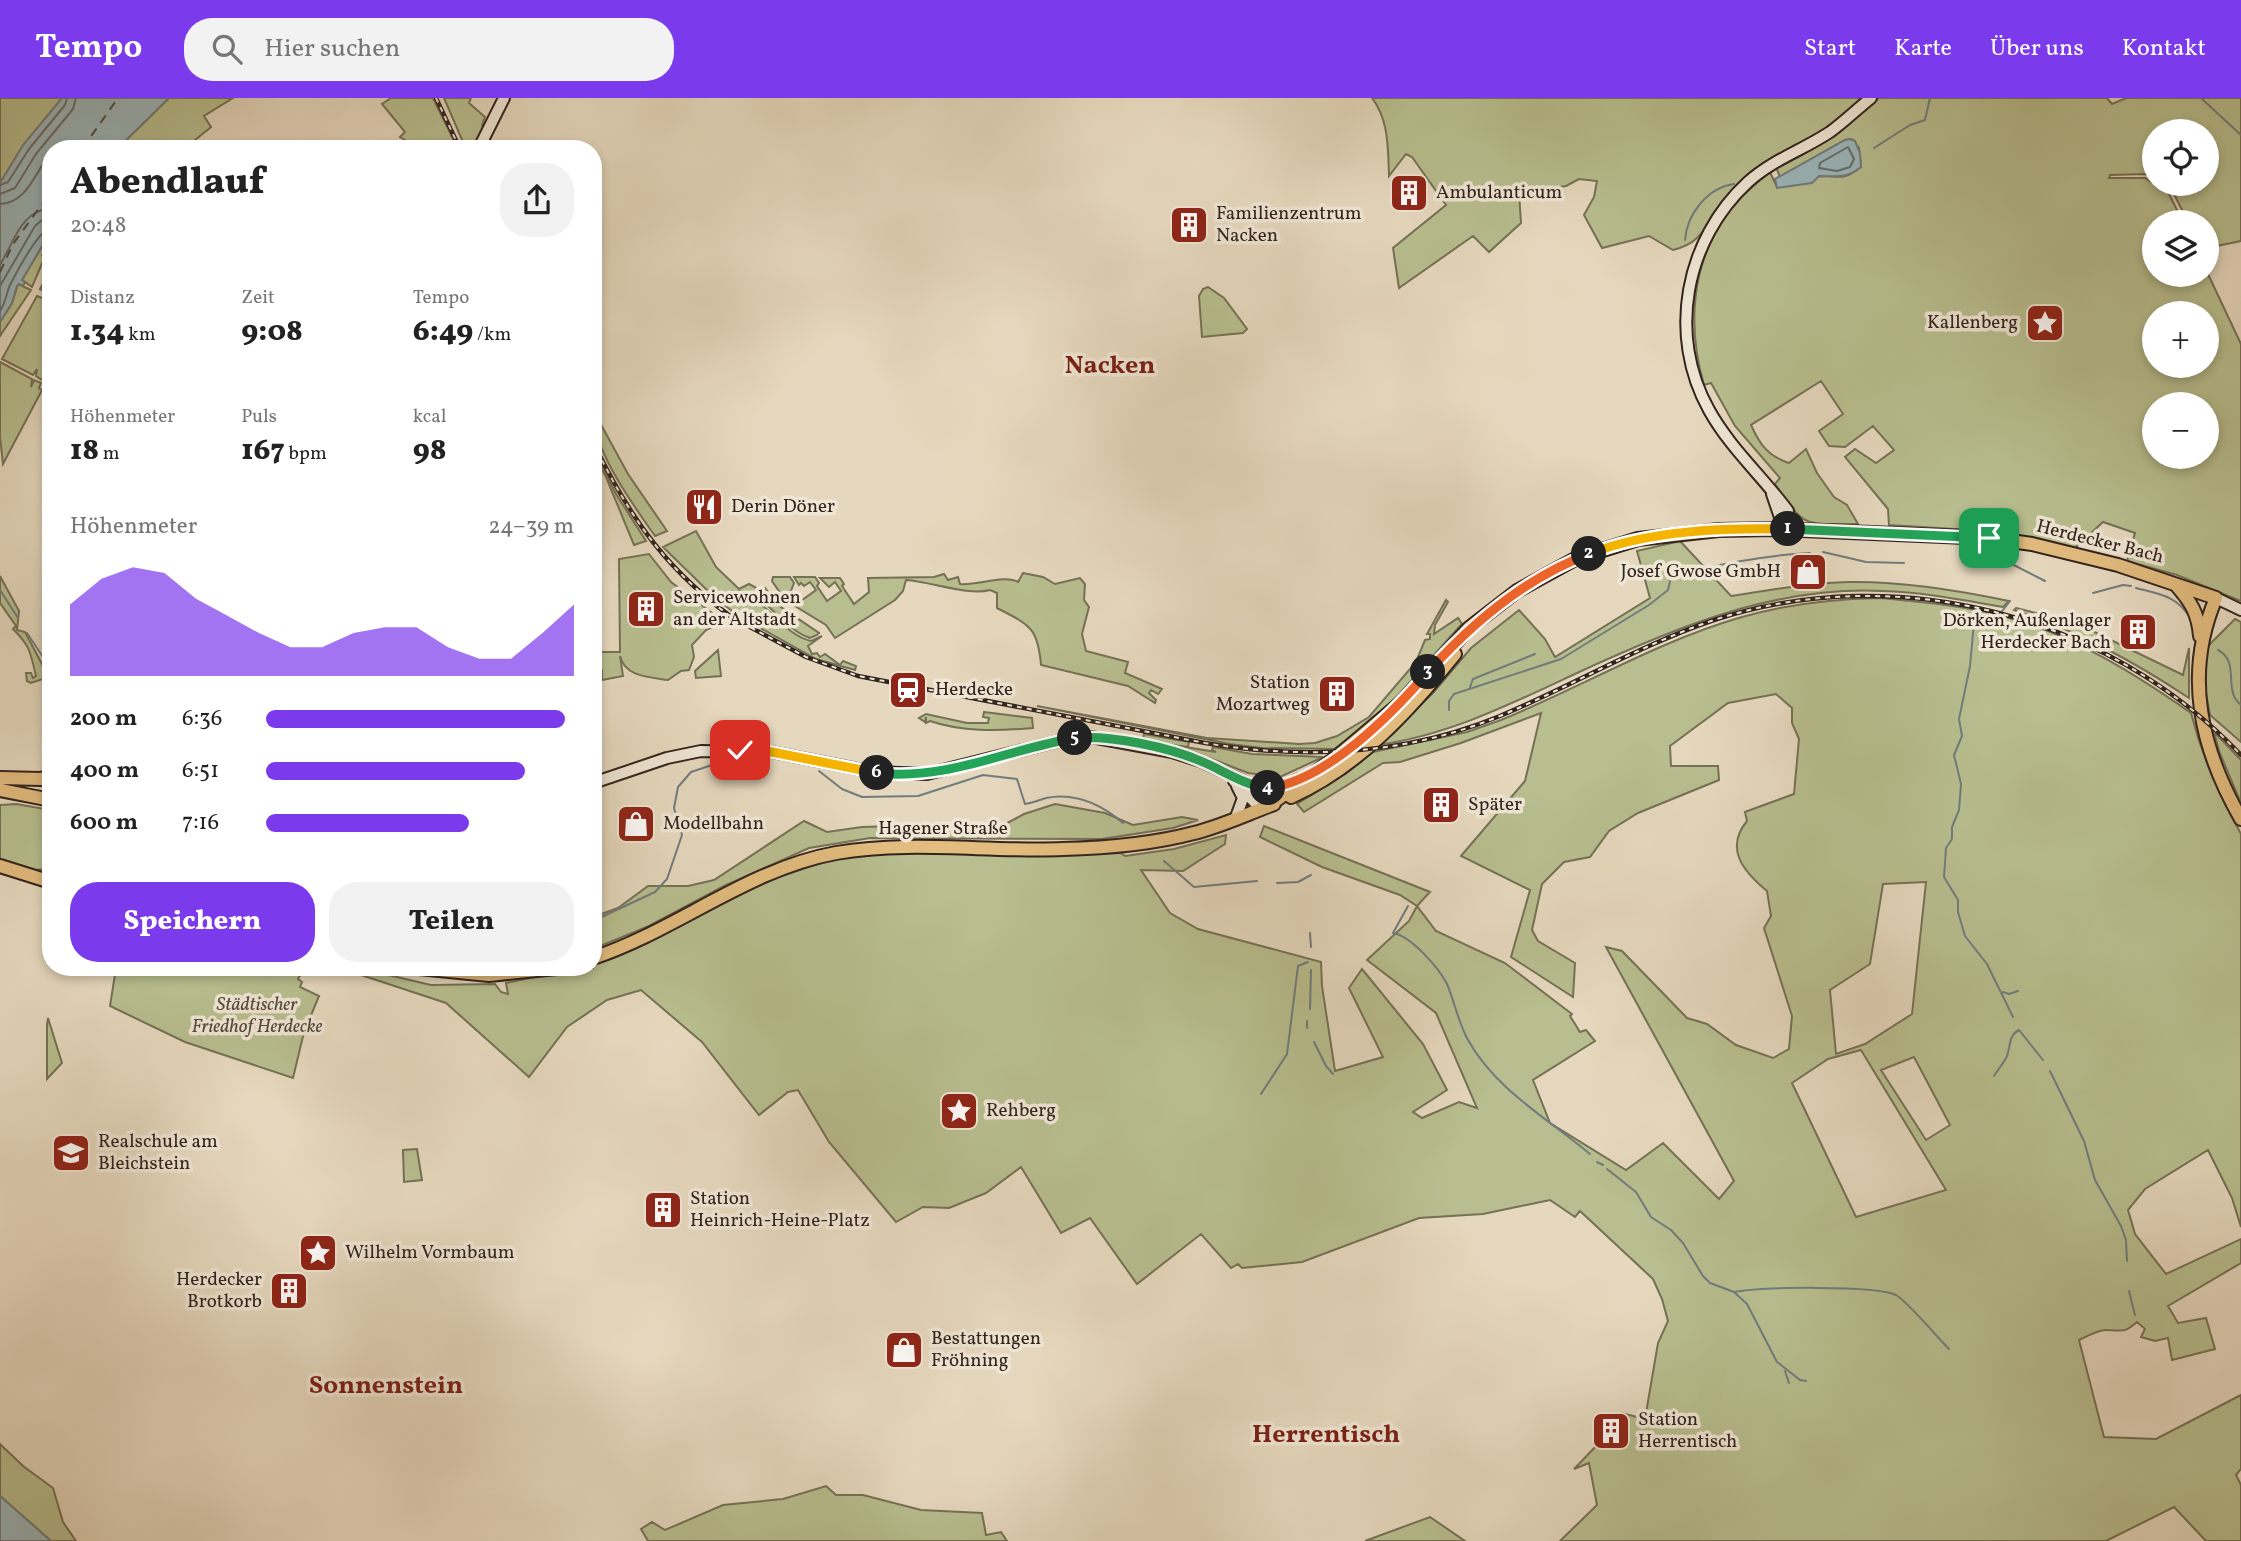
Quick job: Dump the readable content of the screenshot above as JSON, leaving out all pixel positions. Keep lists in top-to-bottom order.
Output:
{
  "streets": {
    "main road": ["Herdecker Bach", "Hagener Straße"]
  },
  "crossings": [
    ["Herdecker Bach", "Hagener Straße"]
  ],
  "districts": ["Nacken", "Sonnenstein", "Herrentisch"],
  "parks": ["Städtischer Friedhof Herdecke"],
  "places": {
    "building": [
      "Ambulanticum",
      "Familienzentrum Nacken",
      "Servicewohnen an der Altstadt",
      "Dörken, Außenlager Herdecker Bach",
      "Station Mozartweg",
      "Später",
      "Station Heinrich-Heine-Platz",
      "Herdecker Brotkorb",
      "Station Herrentisch"
    ],
    "place": ["Kallenberg", "Rehberg", "Wilhelm Vormbaum"],
    "restaurant": ["Derin Döner"],
    "shop": ["Josef Gwose GmbH", "Modellbahn", "Bestattungen Fröhning"],
    "station": ["Herdecke"],
    "school or university": ["Realschule am Bleichstein"]
  },
  "page": {
    "header": "Tempo",
    "search": "Hier suchen",
    "nav": [
      "Start",
      "Karte",
      "Über uns",
      "Kontakt"
    ],
    "map_buttons": ["+", "−"],
    "heading": ["Abendlauf", "20:48"],
    "stats": [
      ["Distanz", "1.34 km"],
      ["Zeit", "9:08"],
      ["Tempo", "6:49 /km"],
      ["Höhenmeter", "18 m"],
      ["Puls", "167 bpm"],
      ["kcal", "98"]
    ],
    "chart": ["Höhenmeter", "24–39 m"],
    "pins": [
      "1",
      "2",
      "3",
      "5",
      "6",
      "4"
    ],
    "list": [
      {
        "name": "200 m",
        "note": "6:36"
      },
      {
        "name": "400 m",
        "note": "6:51"
      },
      {
        "name": "600 m",
        "note": "7:16"
      }
    ],
    "buttons": ["Speichern", "Teilen"]
  }
}
